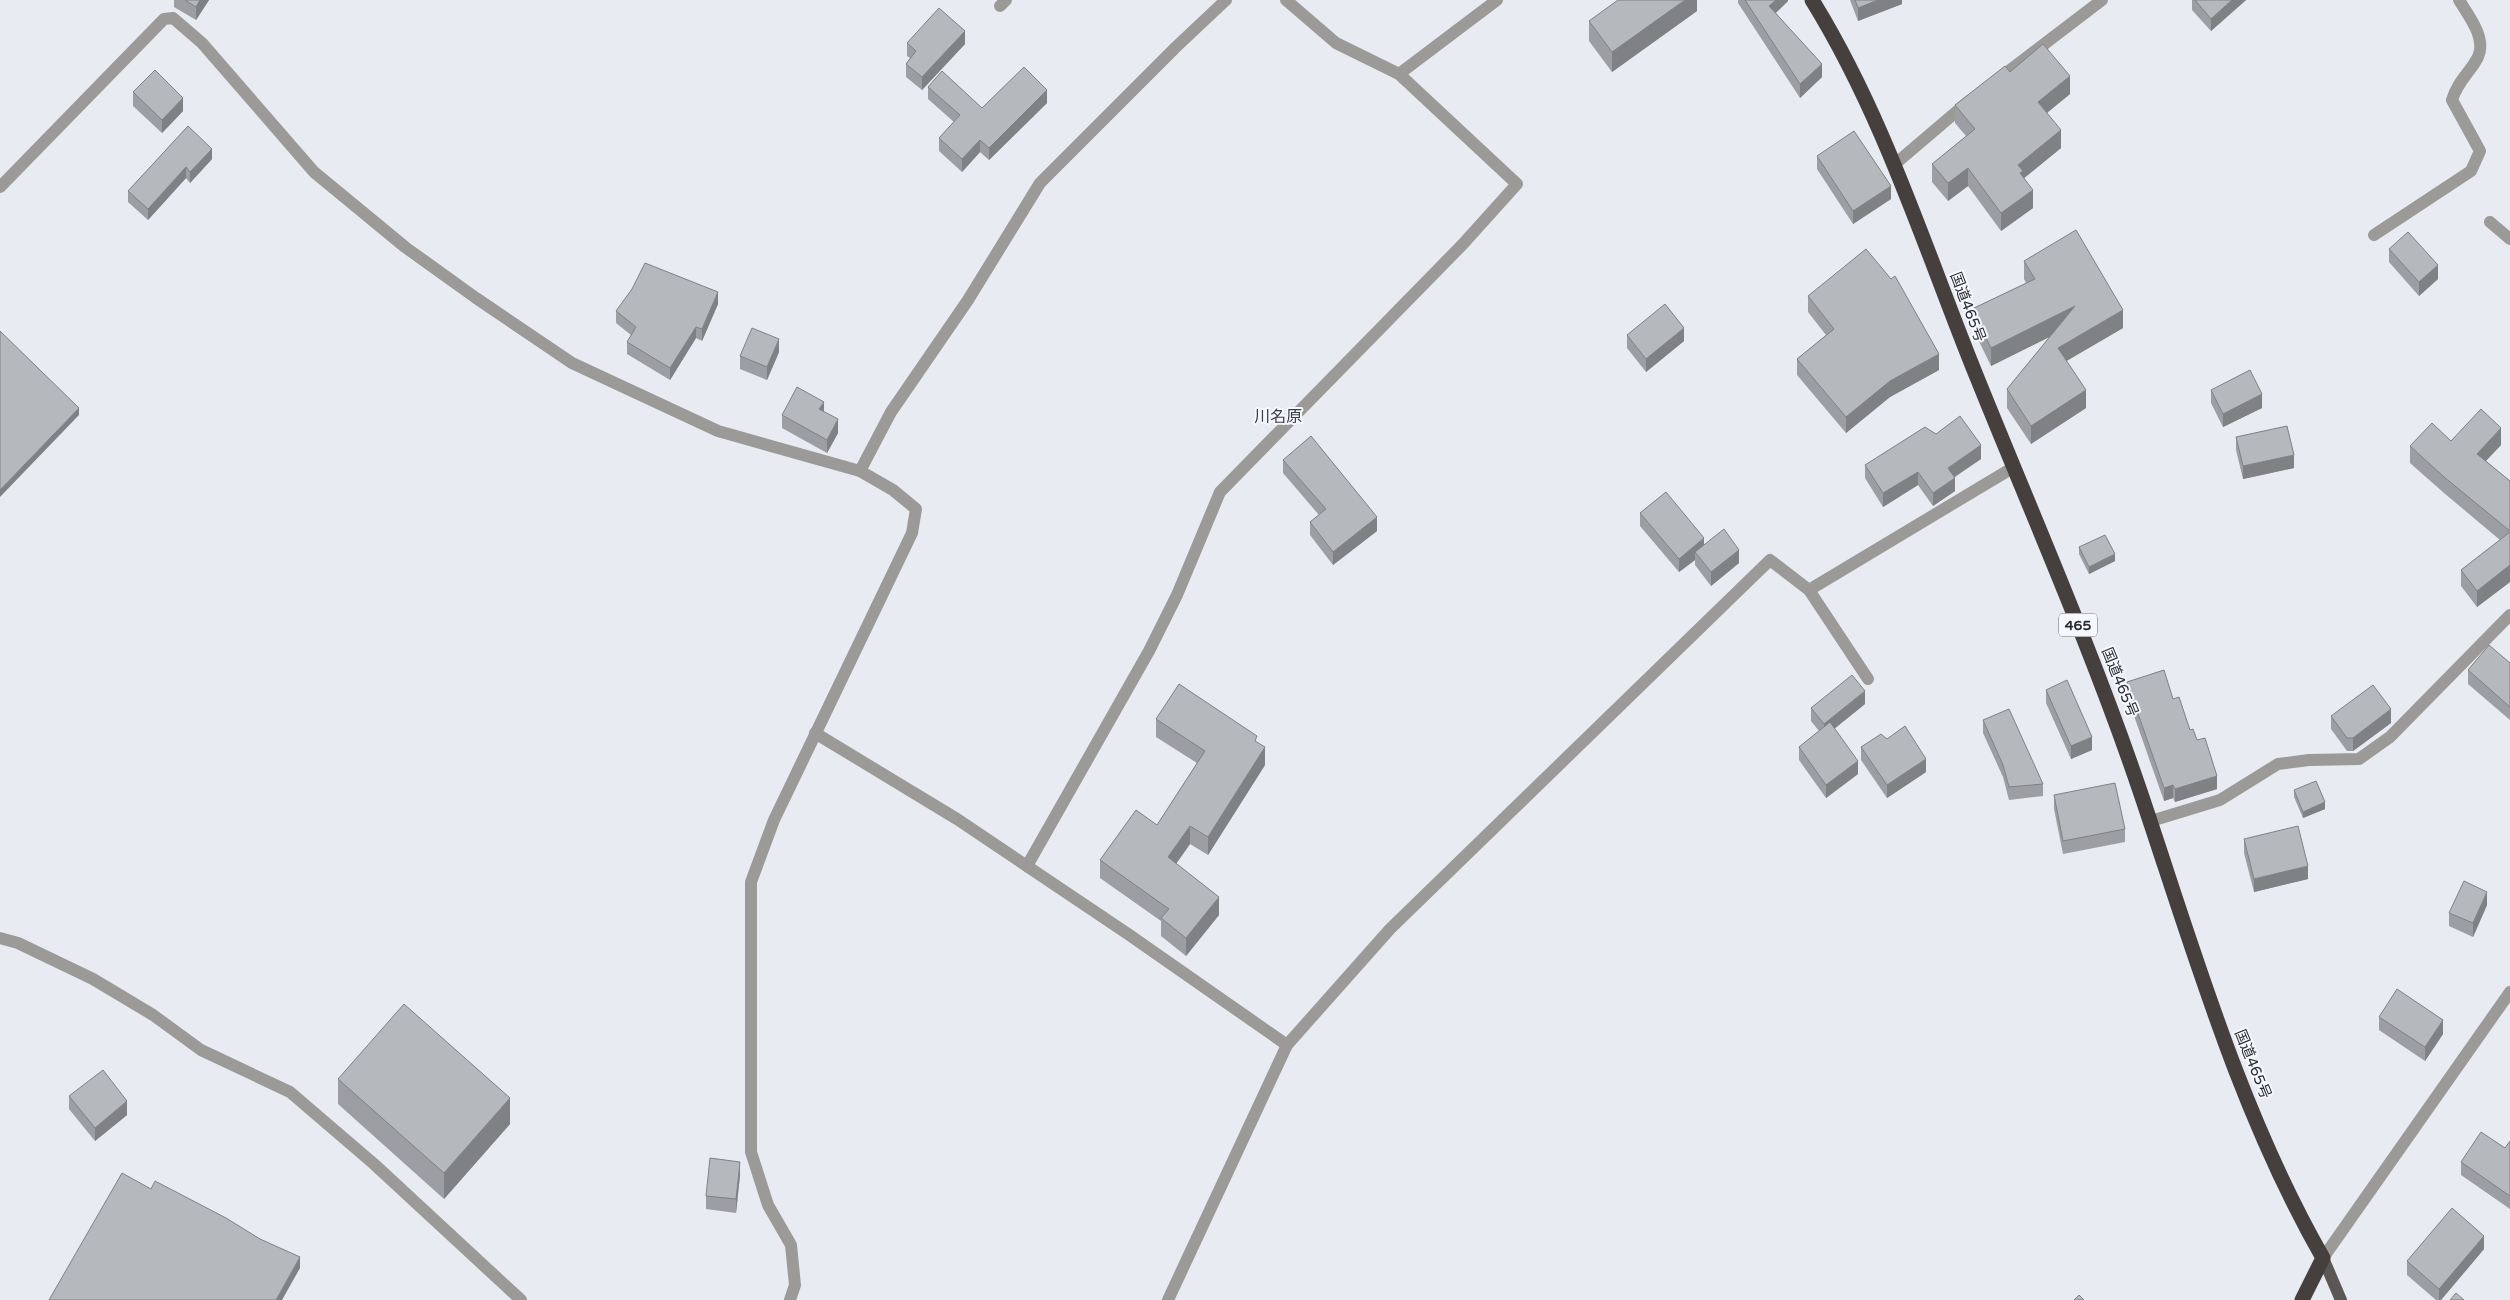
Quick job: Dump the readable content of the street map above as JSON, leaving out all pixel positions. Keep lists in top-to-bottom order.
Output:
{
  "streets": {
    "highway": ["国道465号", "465"]
  },
  "districts": ["川名原"]
}
